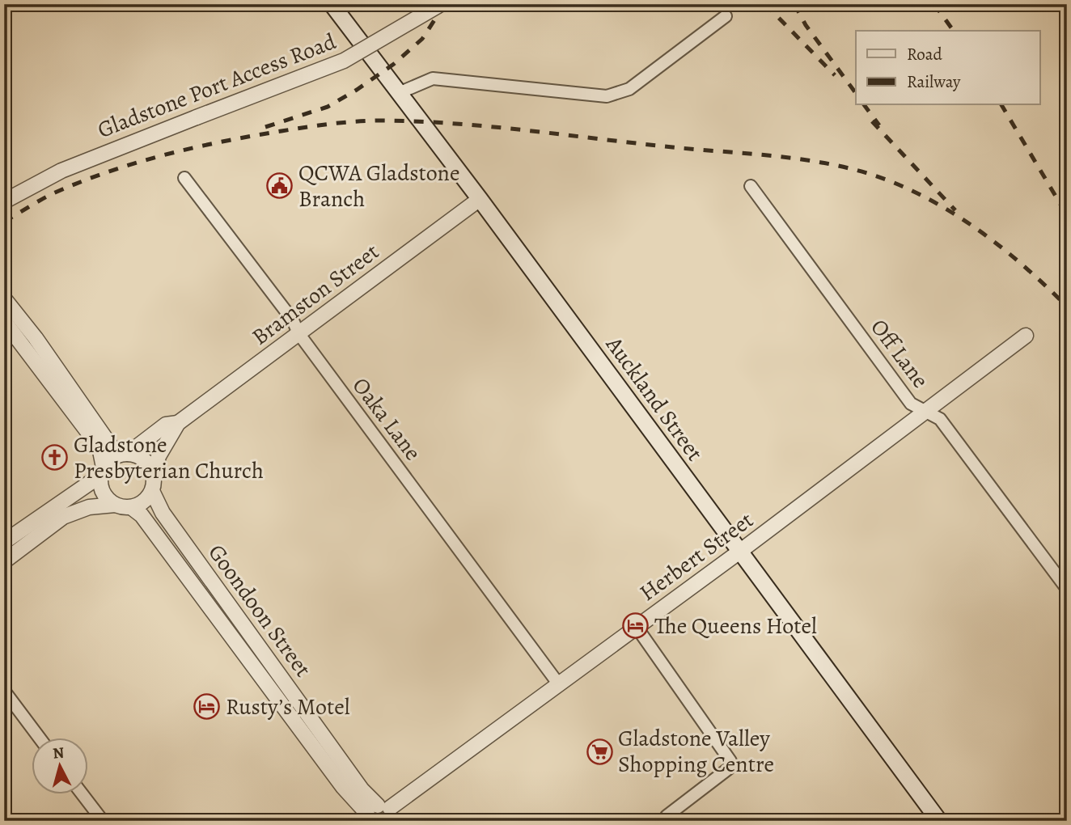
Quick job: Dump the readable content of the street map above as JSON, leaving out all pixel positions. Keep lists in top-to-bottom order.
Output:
{
  "streets": {
    "main road": ["Auckland Street"],
    "street": [
      "Gladstone Port Access Road",
      "Bramston Street",
      "Off Lane",
      "Oaka Lane",
      "Herbert Street",
      "Goondoon Street"
    ]
  },
  "crossings": [
    ["Bramston Street", "Auckland Street"],
    ["Bramston Street", "Oaka Lane"],
    ["Bramston Street", "Goondoon Street"],
    ["Off Lane", "Herbert Street"],
    ["Auckland Street", "Herbert Street"],
    ["Oaka Lane", "Herbert Street"],
    ["Herbert Street", "Goondoon Street"]
  ],
  "places": {
    "public building": ["QCWA Gladstone Branch"],
    "church": ["Gladstone Presbyterian Church"],
    "hotel": ["The Queens Hotel", "Rusty’s Motel"],
    "supermarket": ["Gladstone Valley Shopping Centre"]
  },
  "legend": ["Road", "Railway"],
  "north": "top"
}
